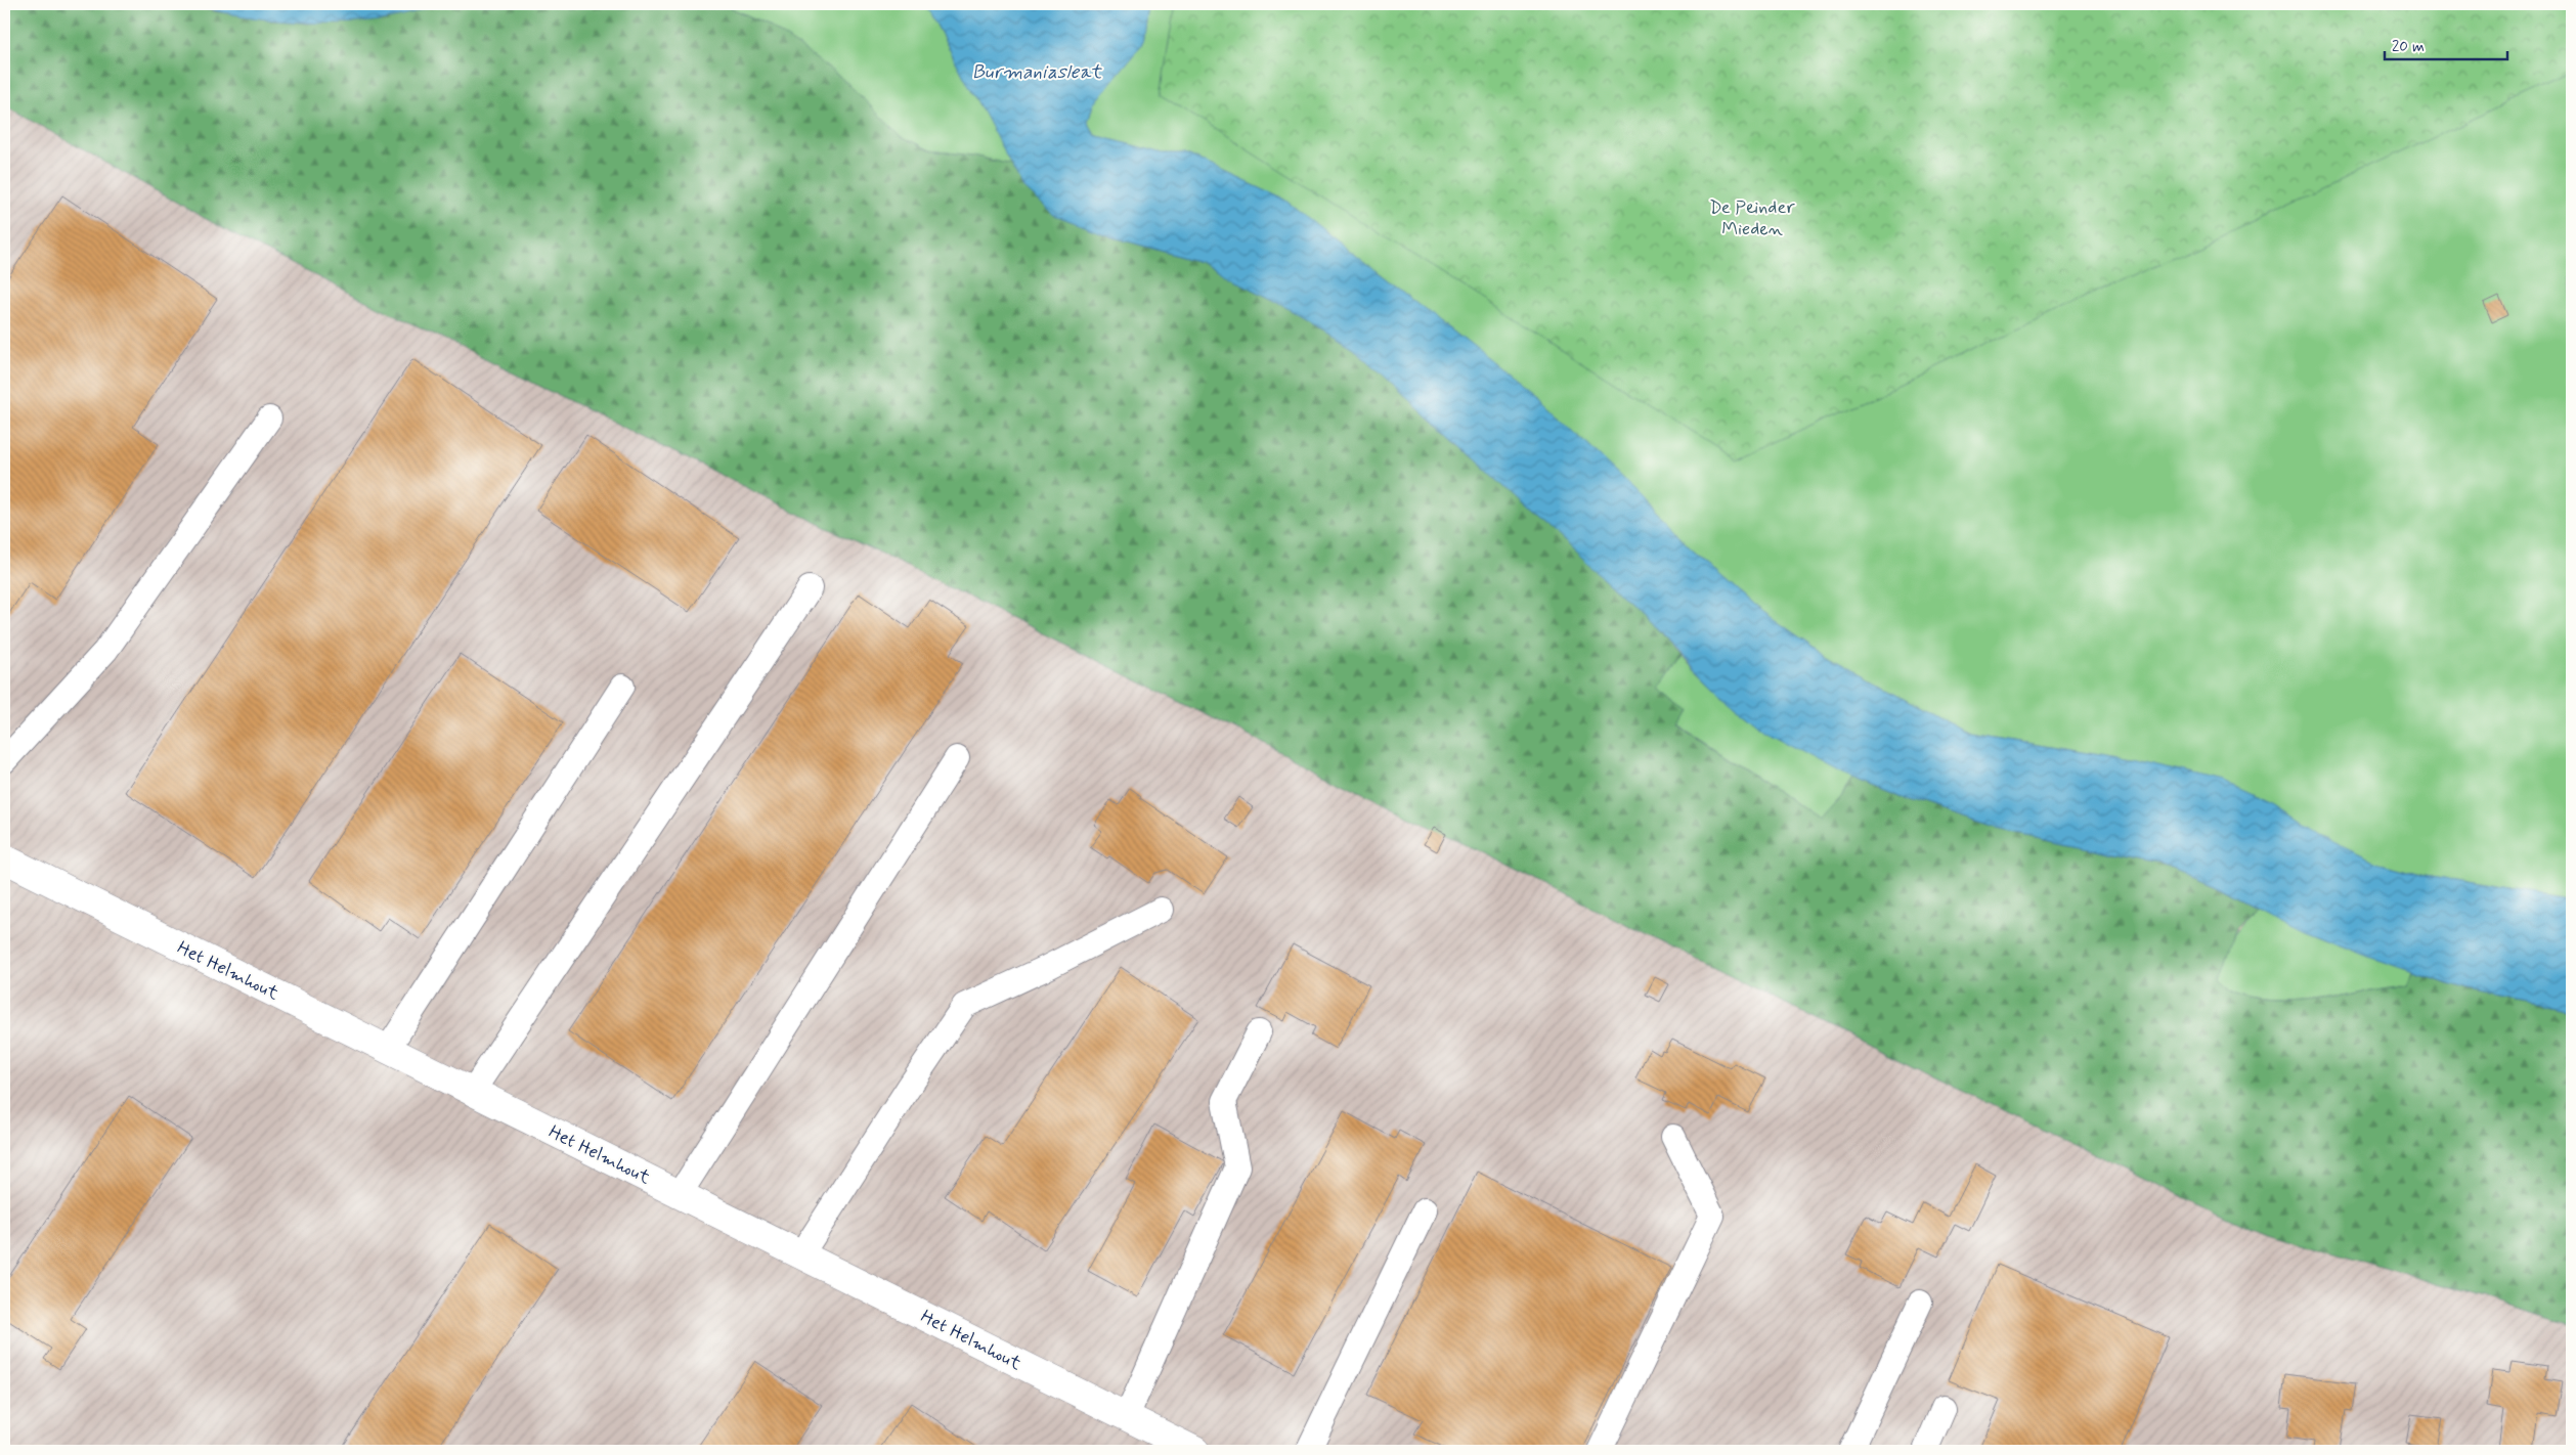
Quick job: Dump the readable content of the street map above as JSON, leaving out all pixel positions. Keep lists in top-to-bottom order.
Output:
{
  "streets": {
    "street": ["Het Helmhout"]
  },
  "water": ["Burmaniasleat"],
  "parks": ["De Peinder Mieden"],
  "scale_bar": "20 m"
}
